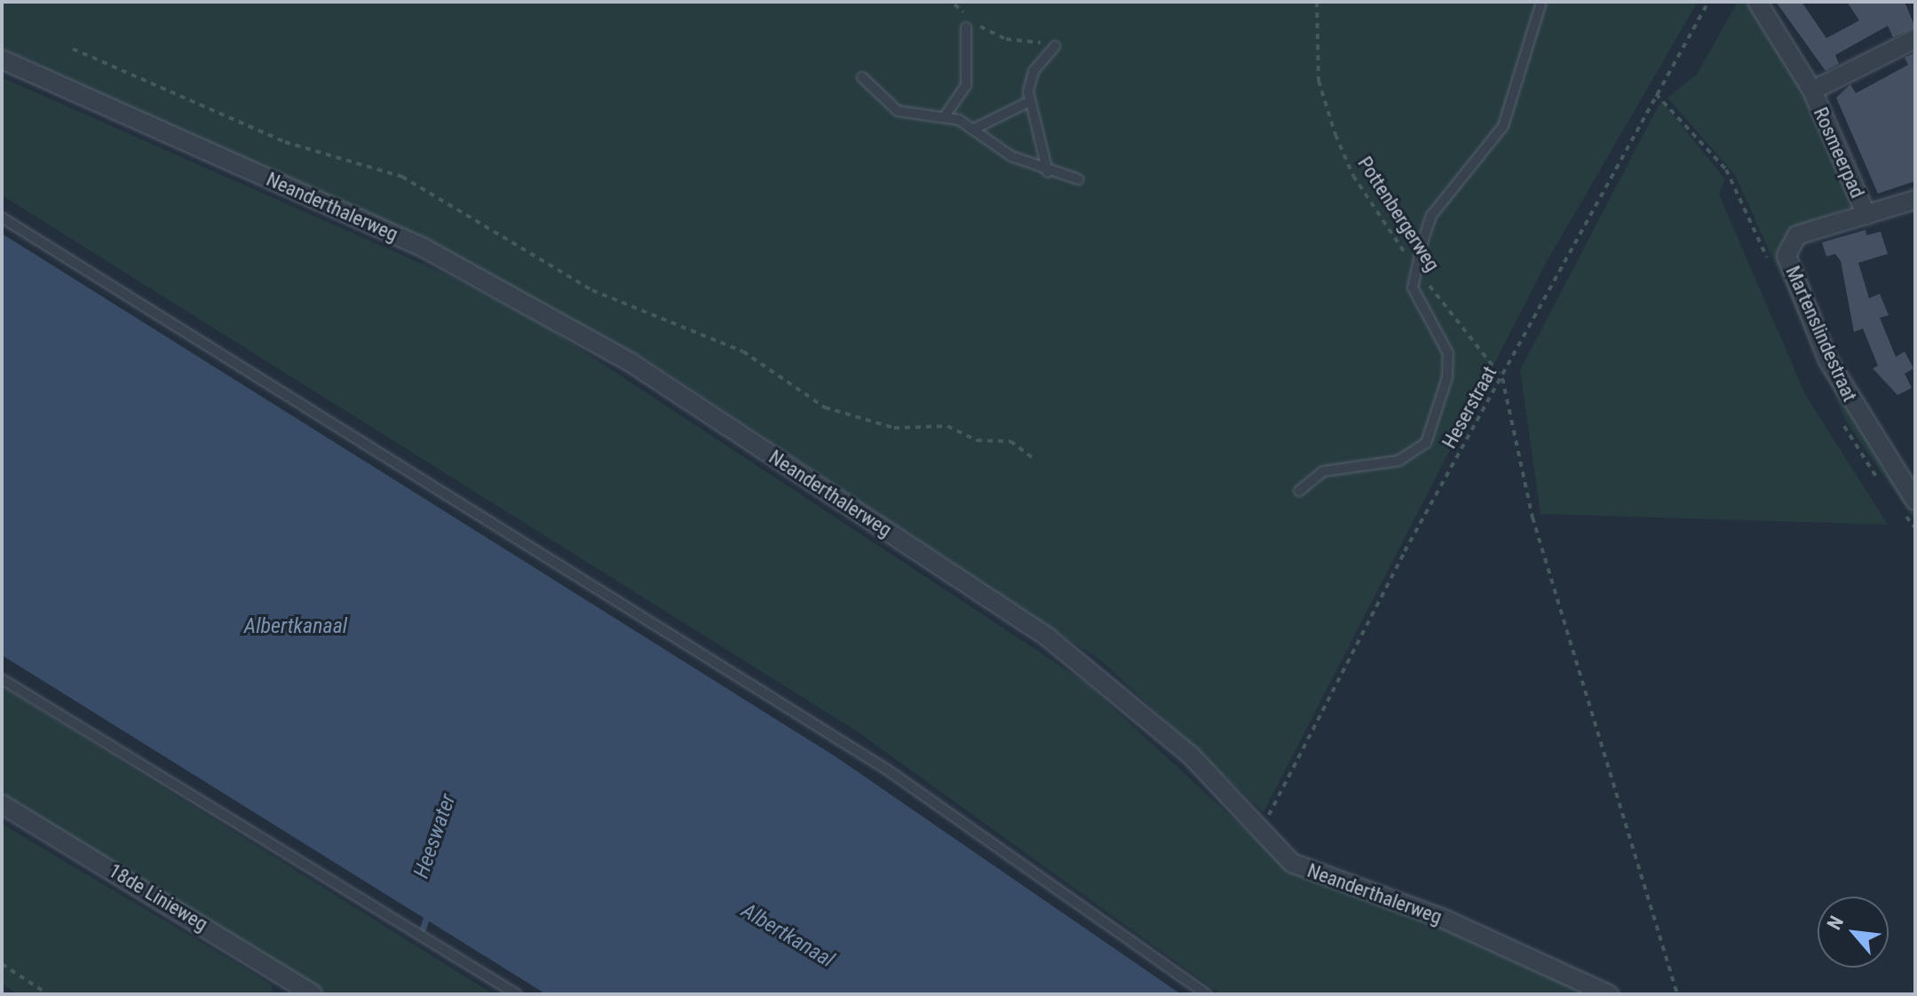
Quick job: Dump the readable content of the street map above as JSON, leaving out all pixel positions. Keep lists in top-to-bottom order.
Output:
{
  "streets": {
    "street": [
      "Rosmeerpad",
      "Neanderthalerweg",
      "Martenslindestraat",
      "18de Linieweg"
    ],
    "path": ["Pottenbergerweg", "Heserstraat"]
  },
  "crossings": [
    ["Rosmeerpad", "Martenslindestraat"],
    ["Neanderthalerweg", "Heserstraat"],
    ["Pottenbergerweg", "Heserstraat"]
  ],
  "water": ["Albertkanaal", "Heeswater"],
  "north": "top left"
}
